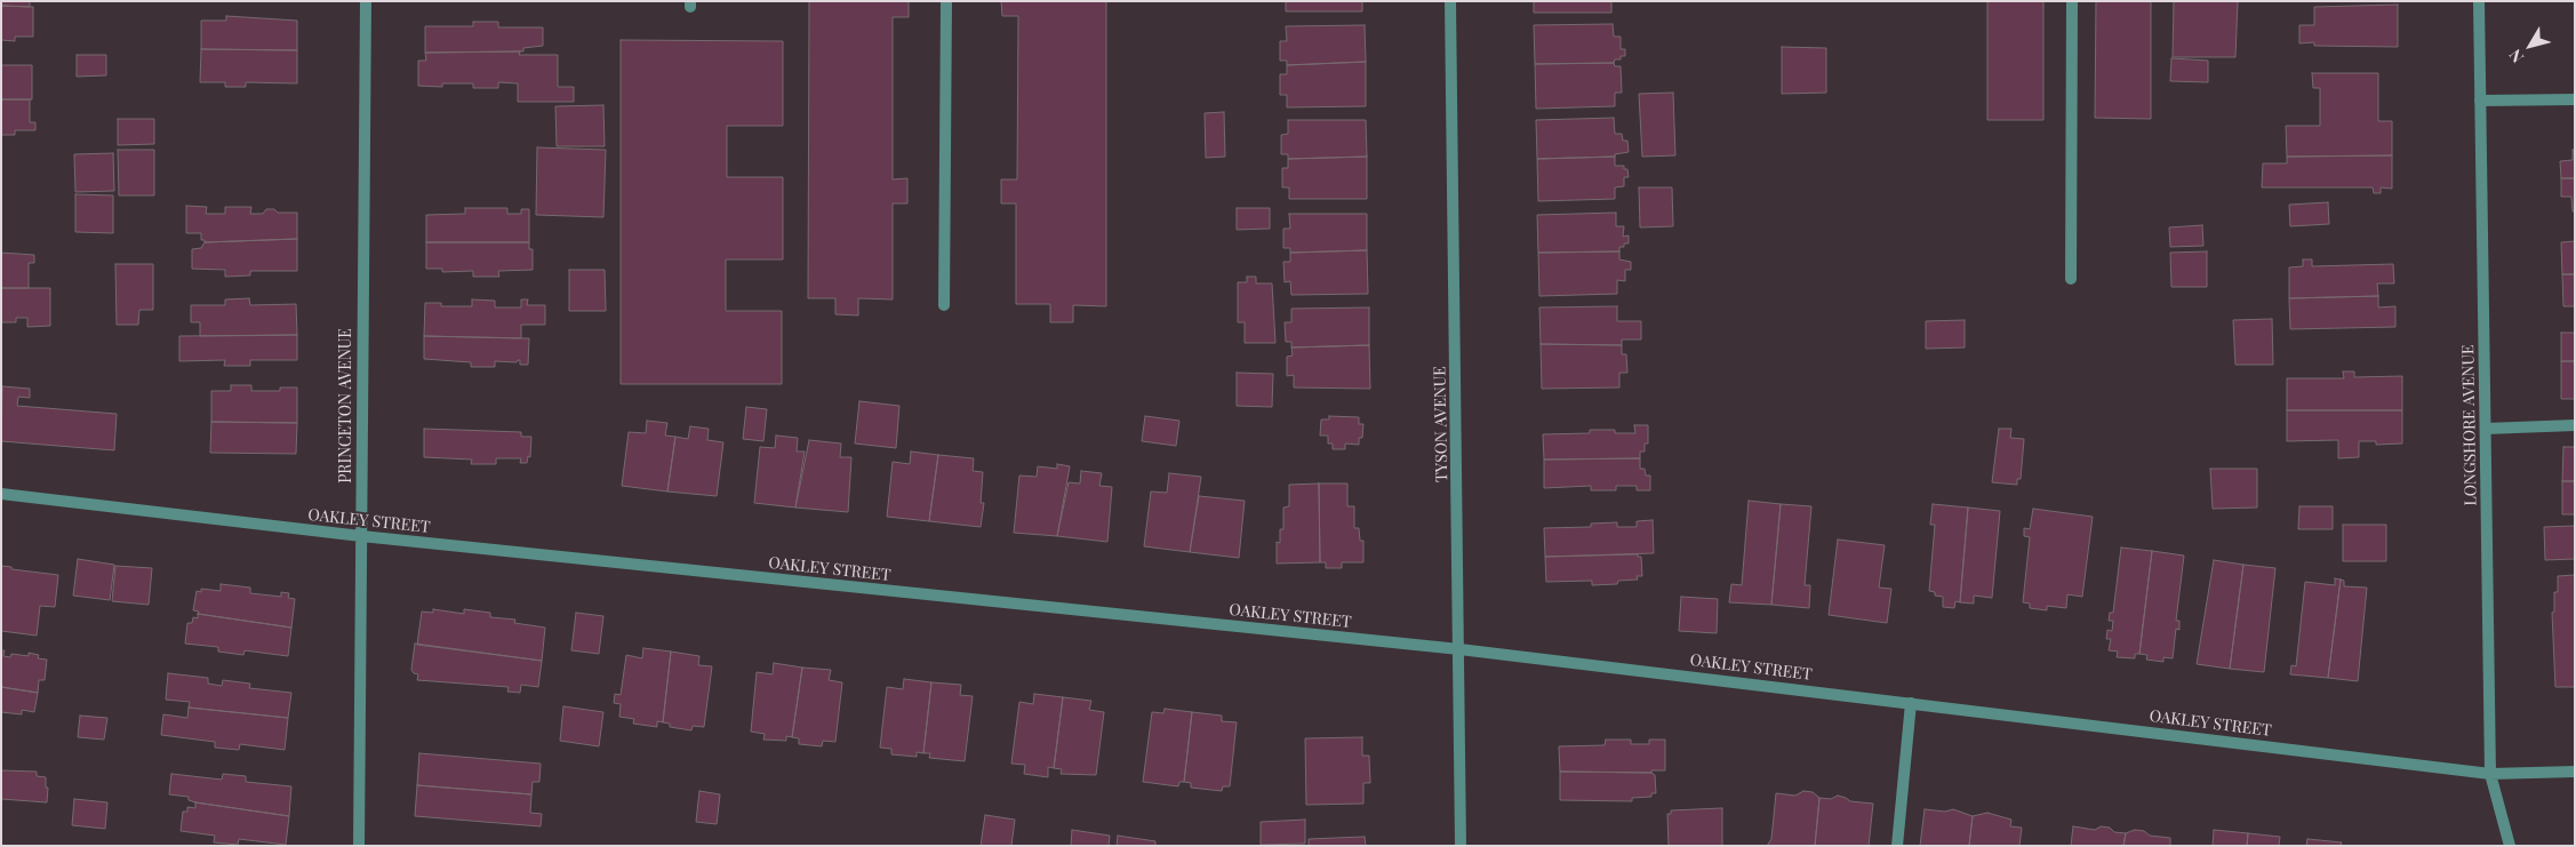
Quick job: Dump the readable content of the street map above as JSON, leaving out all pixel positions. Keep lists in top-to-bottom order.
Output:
{
  "streets": {
    "street": [
      "PRINCETON AVENUE",
      "TYSON AVENUE",
      "LONGSHORE AVENUE",
      "OAKLEY STREET"
    ]
  },
  "crossings": [
    ["PRINCETON AVENUE", "OAKLEY STREET"],
    ["TYSON AVENUE", "OAKLEY STREET"],
    ["LONGSHORE AVENUE", "OAKLEY STREET"]
  ],
  "north": "bottom left"
}
